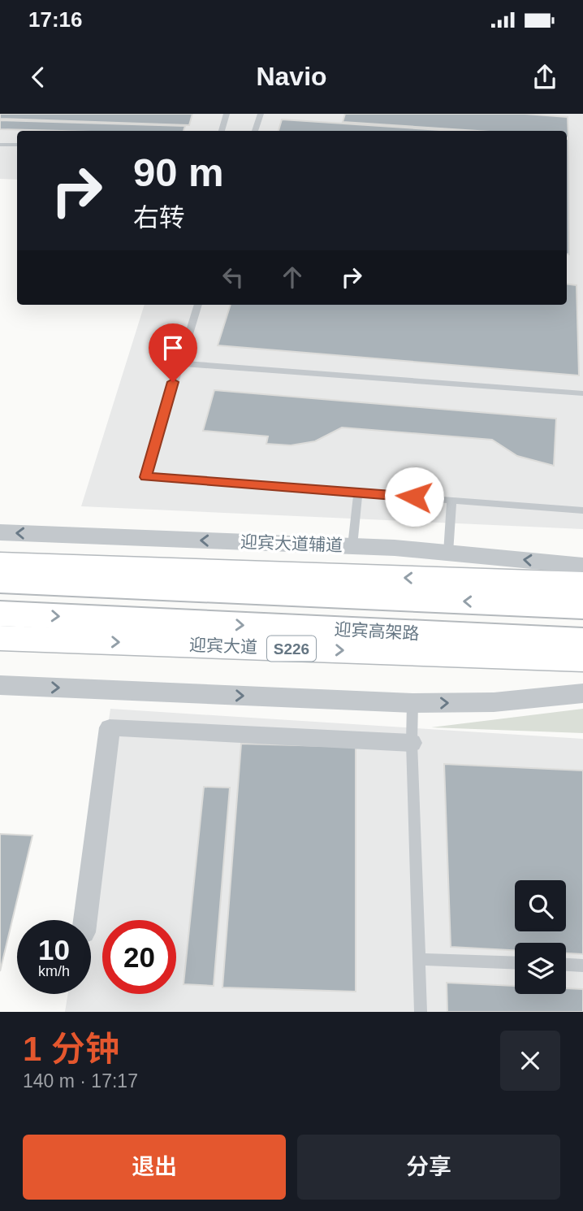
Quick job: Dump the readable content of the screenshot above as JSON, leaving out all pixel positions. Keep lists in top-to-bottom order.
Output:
{
  "streets": {
    "highway": ["迎宾高架路"],
    "main road": ["迎宾大道", "S226"],
    "street": ["迎宾大道辅道"]
  },
  "page": {
    "status": "17:16",
    "header": "Navio",
    "turn": ["90 m", "右转"],
    "speed": "10 km/h",
    "limit": "20",
    "heading": ["1 分钟", "140 m · 17:17"],
    "buttons": ["退出", "分享"]
  }
}
